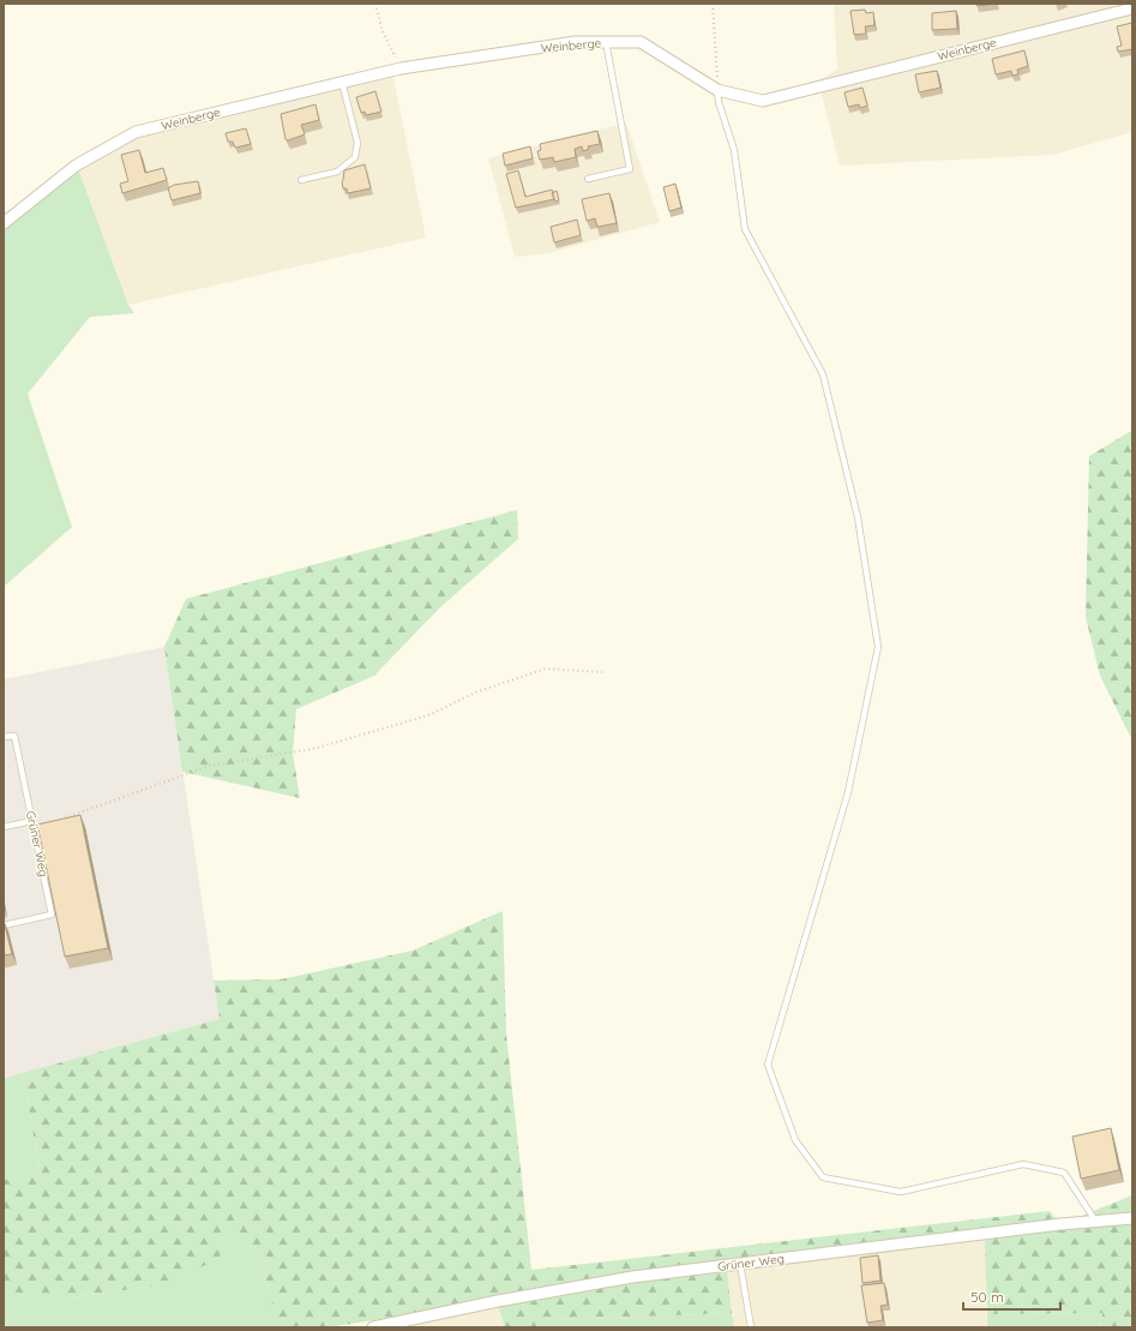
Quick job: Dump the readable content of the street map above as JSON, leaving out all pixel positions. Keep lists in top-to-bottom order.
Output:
{
  "streets": {
    "street": ["Weinberge", "Grüner Weg"]
  },
  "scale_bar": "50 m"
}
